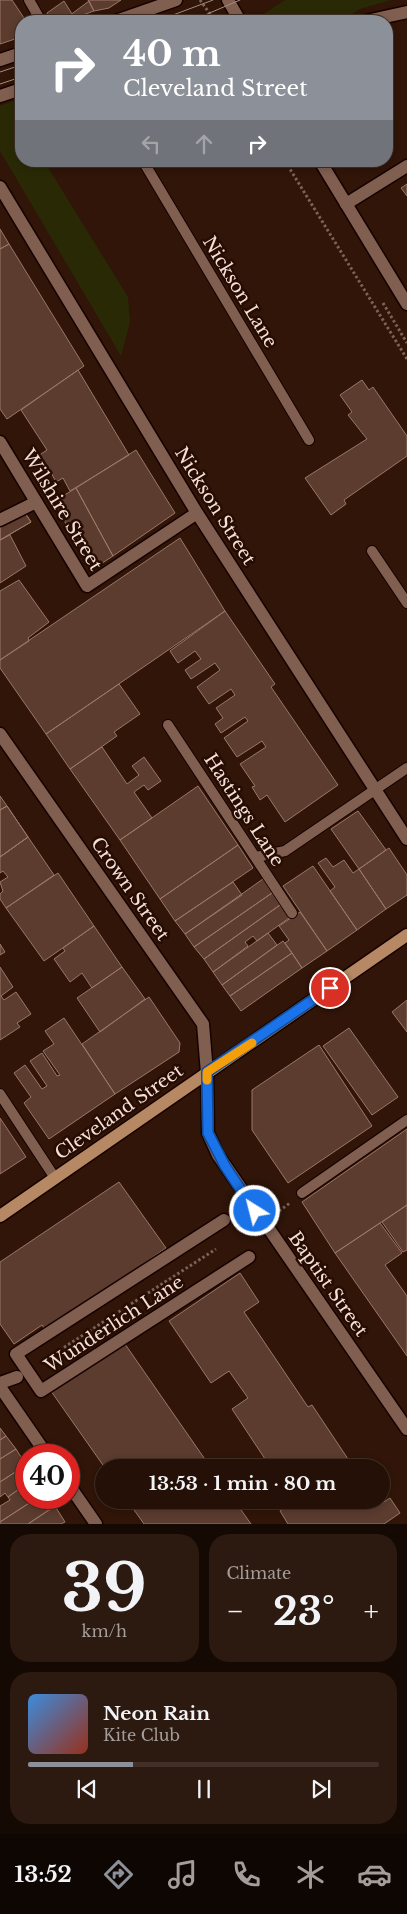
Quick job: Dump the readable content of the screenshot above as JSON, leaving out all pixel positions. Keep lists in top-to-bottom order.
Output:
{
  "streets": {
    "main road": ["Cleveland Street"],
    "street": [
      "Nickson Street",
      "Wilshire Street",
      "Crown Street",
      "Baptist Street",
      "Wunderlich Lane"
    ],
    "lane": ["Nickson Lane", "Hastings Lane"]
  },
  "crossings": [
    ["Nickson Street", "Wilshire Street"],
    ["Crown Street", "Cleveland Street"],
    ["Crown Street", "Baptist Street"],
    ["Cleveland Street", "Baptist Street"]
  ],
  "page": {
    "turn": ["40 m", "Cleveland Street"],
    "limit": "40",
    "trip": "13:53 · 1 min · 80 m",
    "tile": [
      ["39", "km/h"],
      "Climate"
    ],
    "heat": ["−", "23°", "+"],
    "song": ["Neon Rain", "Kite Club"],
    "tabs": "13:52"
  }
}
